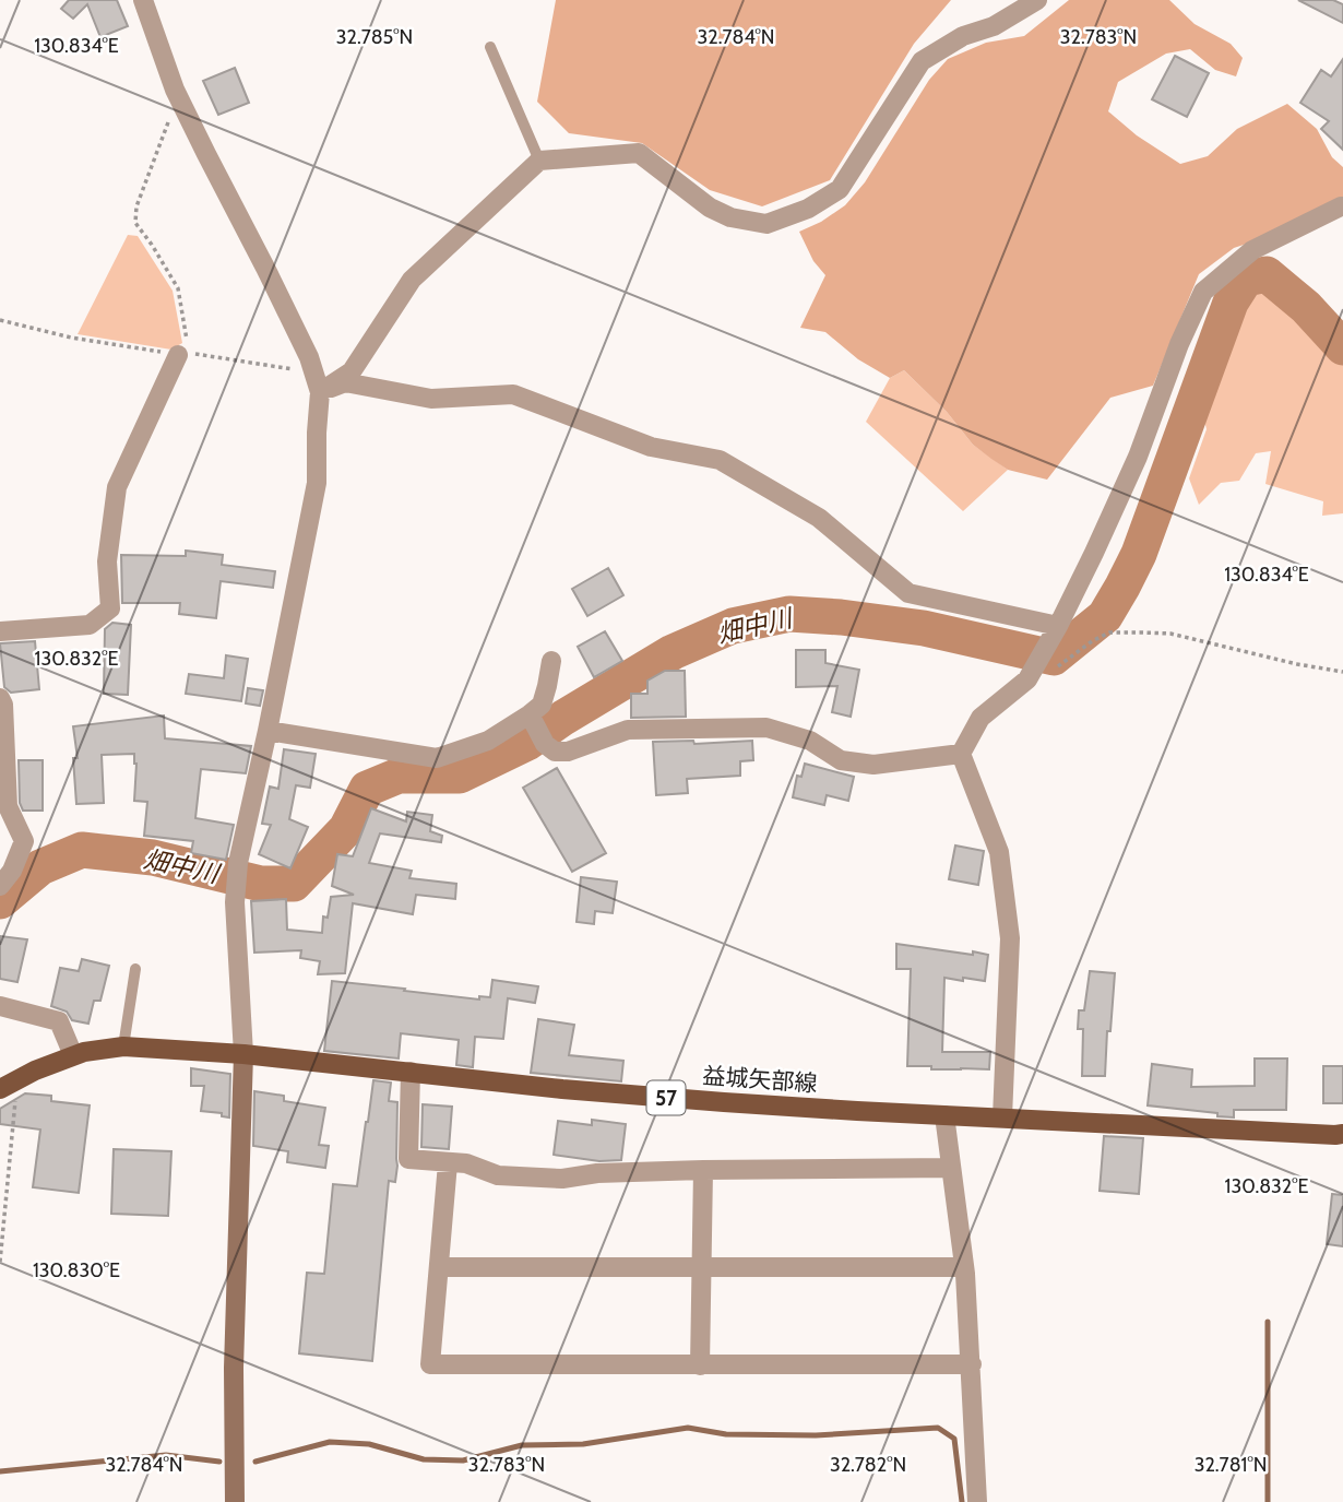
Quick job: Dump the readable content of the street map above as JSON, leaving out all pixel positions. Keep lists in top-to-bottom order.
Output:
{
  "streets": {
    "main road": ["益城矢部線", "57"]
  },
  "water": ["畑中川"],
  "coordinates": [
    "32.785°N",
    "32.784°N",
    "32.783°N",
    "130.834°E",
    "130.832°E",
    "130.830°E",
    "32.782°N",
    "32.781°N"
  ]
}
